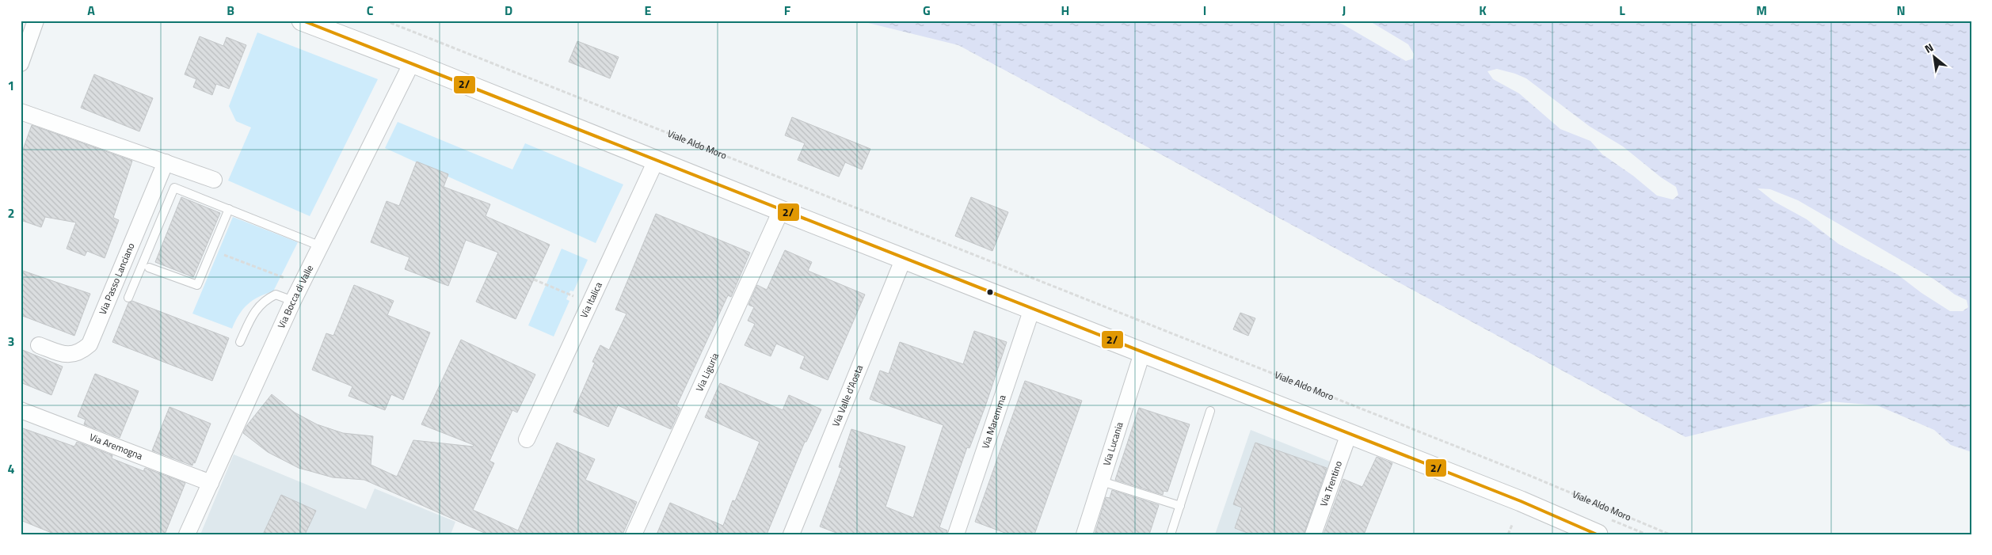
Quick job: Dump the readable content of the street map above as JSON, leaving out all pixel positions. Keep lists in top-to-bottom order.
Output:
{
  "streets": {
    "street": [
      "Via Passo Lanciano",
      "Via Bocca di Valle",
      "Via Italica",
      "Via Liguria",
      "Via Valle d'Aosta",
      "Via Maremma",
      "Via Lucania",
      "Via Aremogna",
      "Via Trentino"
    ],
    "path": ["Viale Aldo Moro"]
  },
  "crossings": [
    ["Via Bocca di Valle", "Via Aremogna"]
  ],
  "lines": ["transit line 2/"],
  "north": "top left",
  "grid": {
    "columns": [
      "A",
      "B",
      "C",
      "D",
      "E",
      "F",
      "G",
      "H",
      "I",
      "J",
      "K",
      "L",
      "M",
      "N"
    ],
    "rows": [
      "1",
      "2",
      "3",
      "4"
    ]
  }
}
